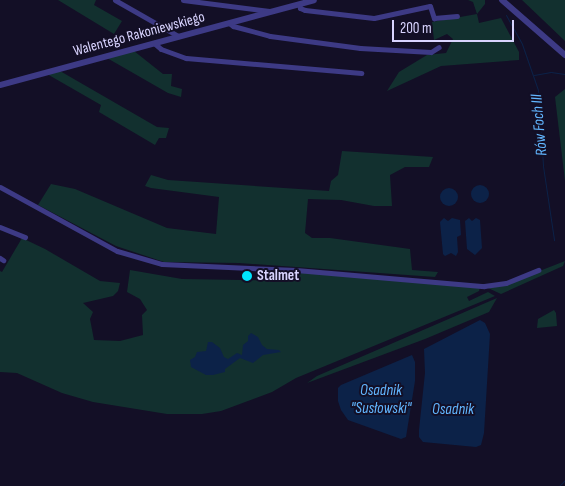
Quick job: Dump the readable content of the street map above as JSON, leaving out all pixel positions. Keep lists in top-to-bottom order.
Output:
{
  "streets": {
    "street": ["Walentego Rakoniewskiego"]
  },
  "water": ["Rów Foch III", "Osadnik \"Susłowski\"", "Osadnik"],
  "places": ["Stalmet"],
  "scale_bar": "200 m"
}
